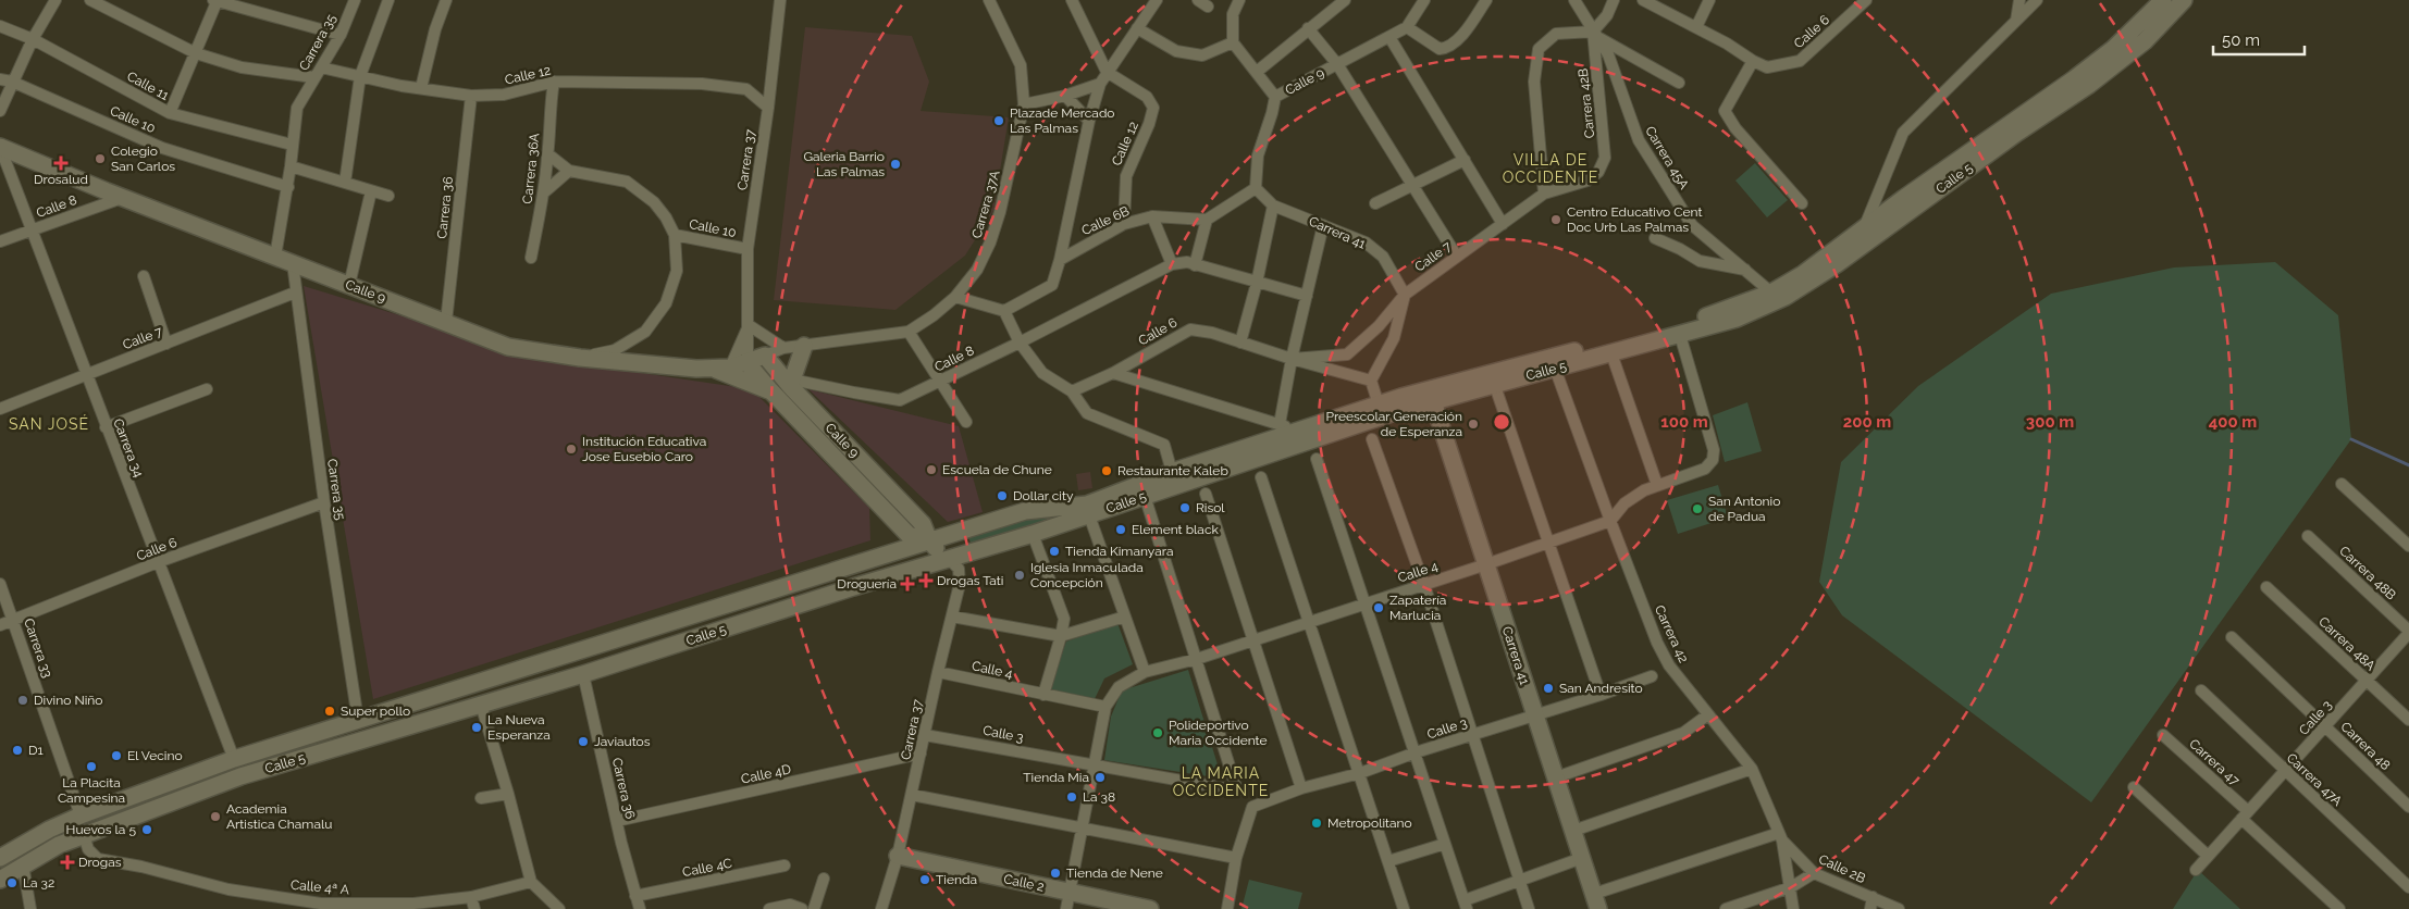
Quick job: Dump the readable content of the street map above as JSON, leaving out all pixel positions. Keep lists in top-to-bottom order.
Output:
{
  "streets": {
    "main road": [
      "Calle 9",
      "Calle 5",
      "Carrera 41",
      "Calle 2"
    ],
    "street": [
      "Calle 6",
      "Carrera 35",
      "Calle 12",
      "Calle 11",
      "Carrera 42B",
      "Calle 10",
      "Carrera 45A",
      "Carrera 37",
      "Carrera 36A",
      "Carrera 37A",
      "Calle 8",
      "Carrera 36",
      "Calle 6B",
      "Calle 7",
      "Carrera 34",
      "Calle 4",
      "Carrera 48B",
      "Carrera 42",
      "Carrera 48A",
      "Carrera 33",
      "Calle 3",
      "Carrera 48",
      "Carrera 47",
      "Calle 4D",
      "Carrera 47A",
      "Calle 4C",
      "Calle 2B",
      "Calle 4ª A"
    ]
  },
  "crossings": [
    ["Calle 6", "Carrera 35"],
    ["Calle 6", "Calle 7"],
    ["Calle 6", "Carrera 34"],
    ["Calle 6", "Carrera 33"],
    ["Carrera 35", "Calle 12"],
    ["Carrera 35", "Calle 9"],
    ["Carrera 35", "Calle 11"],
    ["Carrera 35", "Calle 10"],
    ["Carrera 35", "Calle 5"],
    ["Carrera 35", "Calle 7"],
    ["Calle 12", "Carrera 37"],
    ["Calle 12", "Carrera 36A"],
    ["Calle 12", "Carrera 36"],
    ["Calle 12", "Calle 6B"],
    ["Calle 9", "Carrera 37"],
    ["Calle 9", "Calle 5"],
    ["Calle 9", "Carrera 37A"],
    ["Calle 9", "Calle 8"],
    ["Calle 9", "Carrera 36"],
    ["Calle 9", "Carrera 41"],
    ["Calle 9", "Carrera 34"],
    ["Carrera 42B", "Carrera 45A"],
    ["Carrera 42B", "Calle 7"],
    ["Calle 10", "Carrera 37"],
    ["Carrera 45A", "Calle 5"],
    ["Carrera 37", "Calle 5"],
    ["Carrera 37", "Calle 4"],
    ["Carrera 37", "Calle 3"],
    ["Carrera 37", "Calle 4D"],
    ["Carrera 37", "Calle 2"],
    ["Calle 5", "Carrera 36"],
    ["Calle 5", "Carrera 41"],
    ["Calle 5", "Carrera 34"],
    ["Calle 5", "Calle 4"],
    ["Calle 5", "Carrera 33"],
    ["Calle 5", "Calle 4ª A"],
    ["Calle 8", "Carrera 34"],
    ["Carrera 36", "Calle 4D"],
    ["Carrera 36", "Calle 4C"],
    ["Carrera 41", "Calle 7"],
    ["Carrera 41", "Calle 4"],
    ["Carrera 41", "Calle 3"],
    ["Calle 7", "Carrera 34"],
    ["Calle 4", "Carrera 42"],
    ["Calle 4", "Calle 3"],
    ["Carrera 48B", "Calle 3"],
    ["Carrera 42", "Calle 2B"],
    ["Carrera 48A", "Calle 3"],
    ["Calle 3", "Carrera 48"],
    ["Calle 3", "Carrera 47"],
    ["Calle 3", "Carrera 47A"]
  ],
  "districts": ["VILLA DE OCCIDENTE", "SAN JOSÉ", "LA MARIA OCCIDENTE"],
  "places": {
    "other": [
      "Plazade Mercado Las Palmas",
      "Colegio San Carlos",
      "Galeria Barrio Las Palmas",
      "Centro Educativo Cent Doc Urb Las Palmas",
      "Preescolar Generación de Esperanza",
      "Institución Educativa Jose Eusebio Caro",
      "Escuela de Chune",
      "Restaurante Kaleb",
      "Dollar city",
      "Risol",
      "San Antonio de Padua",
      "Element black",
      "Tienda Kimanyara",
      "Iglesia Inmaculada Concepción",
      "Zapatería Marlucia",
      "San Andresito",
      "Divino Niño",
      "Super pollo",
      "La Nueva Esperanza",
      "Polideportivo Maria Occidente",
      "Javiautos",
      "D1",
      "El Vecino",
      "La Placita Campesina",
      "Tienda Mia",
      "La 38",
      "Academia Artistica Chamalu",
      "Metropolitano",
      "Huevos la 5",
      "Tienda de Nene",
      "Tienda",
      "La 32"
    ],
    "health": [
      "Drosalud",
      "Drogas Tati",
      "Droguería",
      "Drogas"
    ]
  },
  "scale_bar": "50 m",
  "rings": [
    "100 m",
    "200 m",
    "300 m",
    "400 m"
  ]
}
